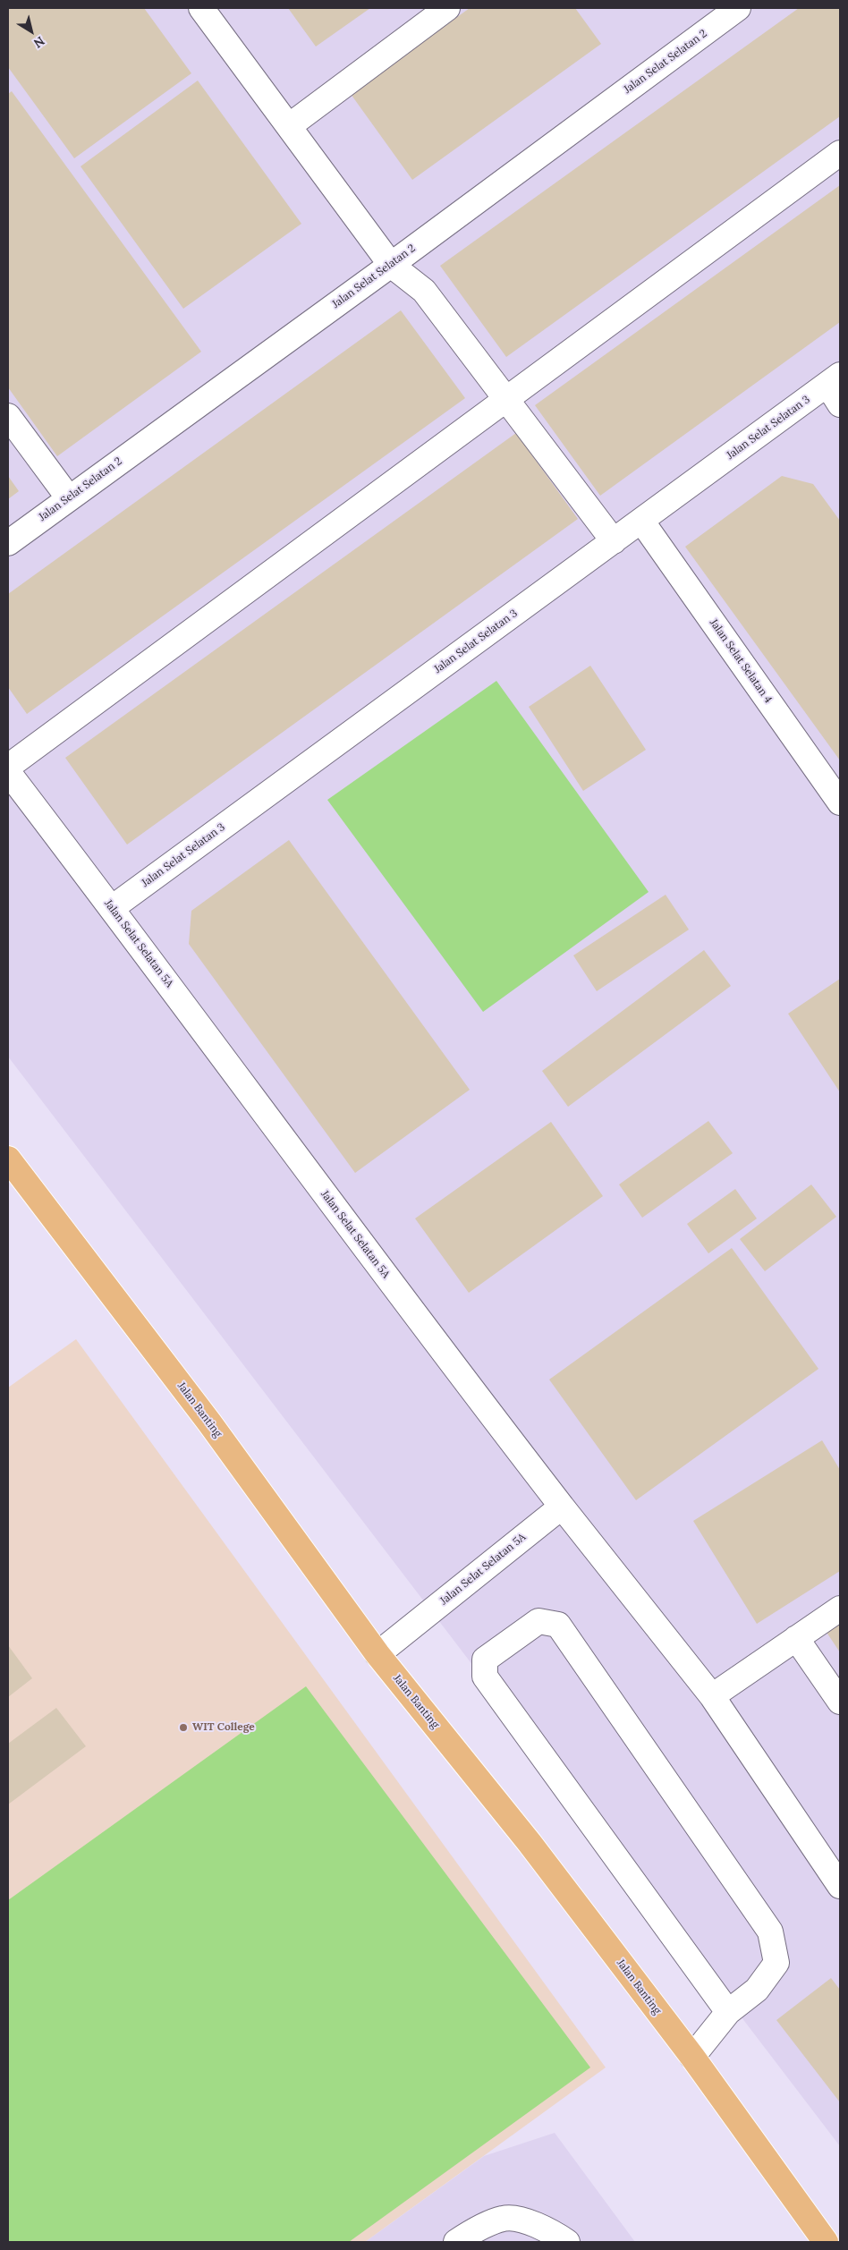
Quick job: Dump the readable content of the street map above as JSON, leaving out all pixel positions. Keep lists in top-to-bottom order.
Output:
{
  "streets": {
    "main road": ["Jalan Banting"],
    "street": [
      "Jalan Selat Selatan 2",
      "Jalan Selat Selatan 3",
      "Jalan Selat Selatan 4",
      "Jalan Selat Selatan 5A"
    ]
  },
  "crossings": [
    ["Jalan Selat Selatan 3", "Jalan Selat Selatan 4"],
    ["Jalan Selat Selatan 3", "Jalan Selat Selatan 5A"],
    ["Jalan Selat Selatan 5A", "Jalan Banting"]
  ],
  "places": ["WIT College"],
  "north": "bottom right"
}
